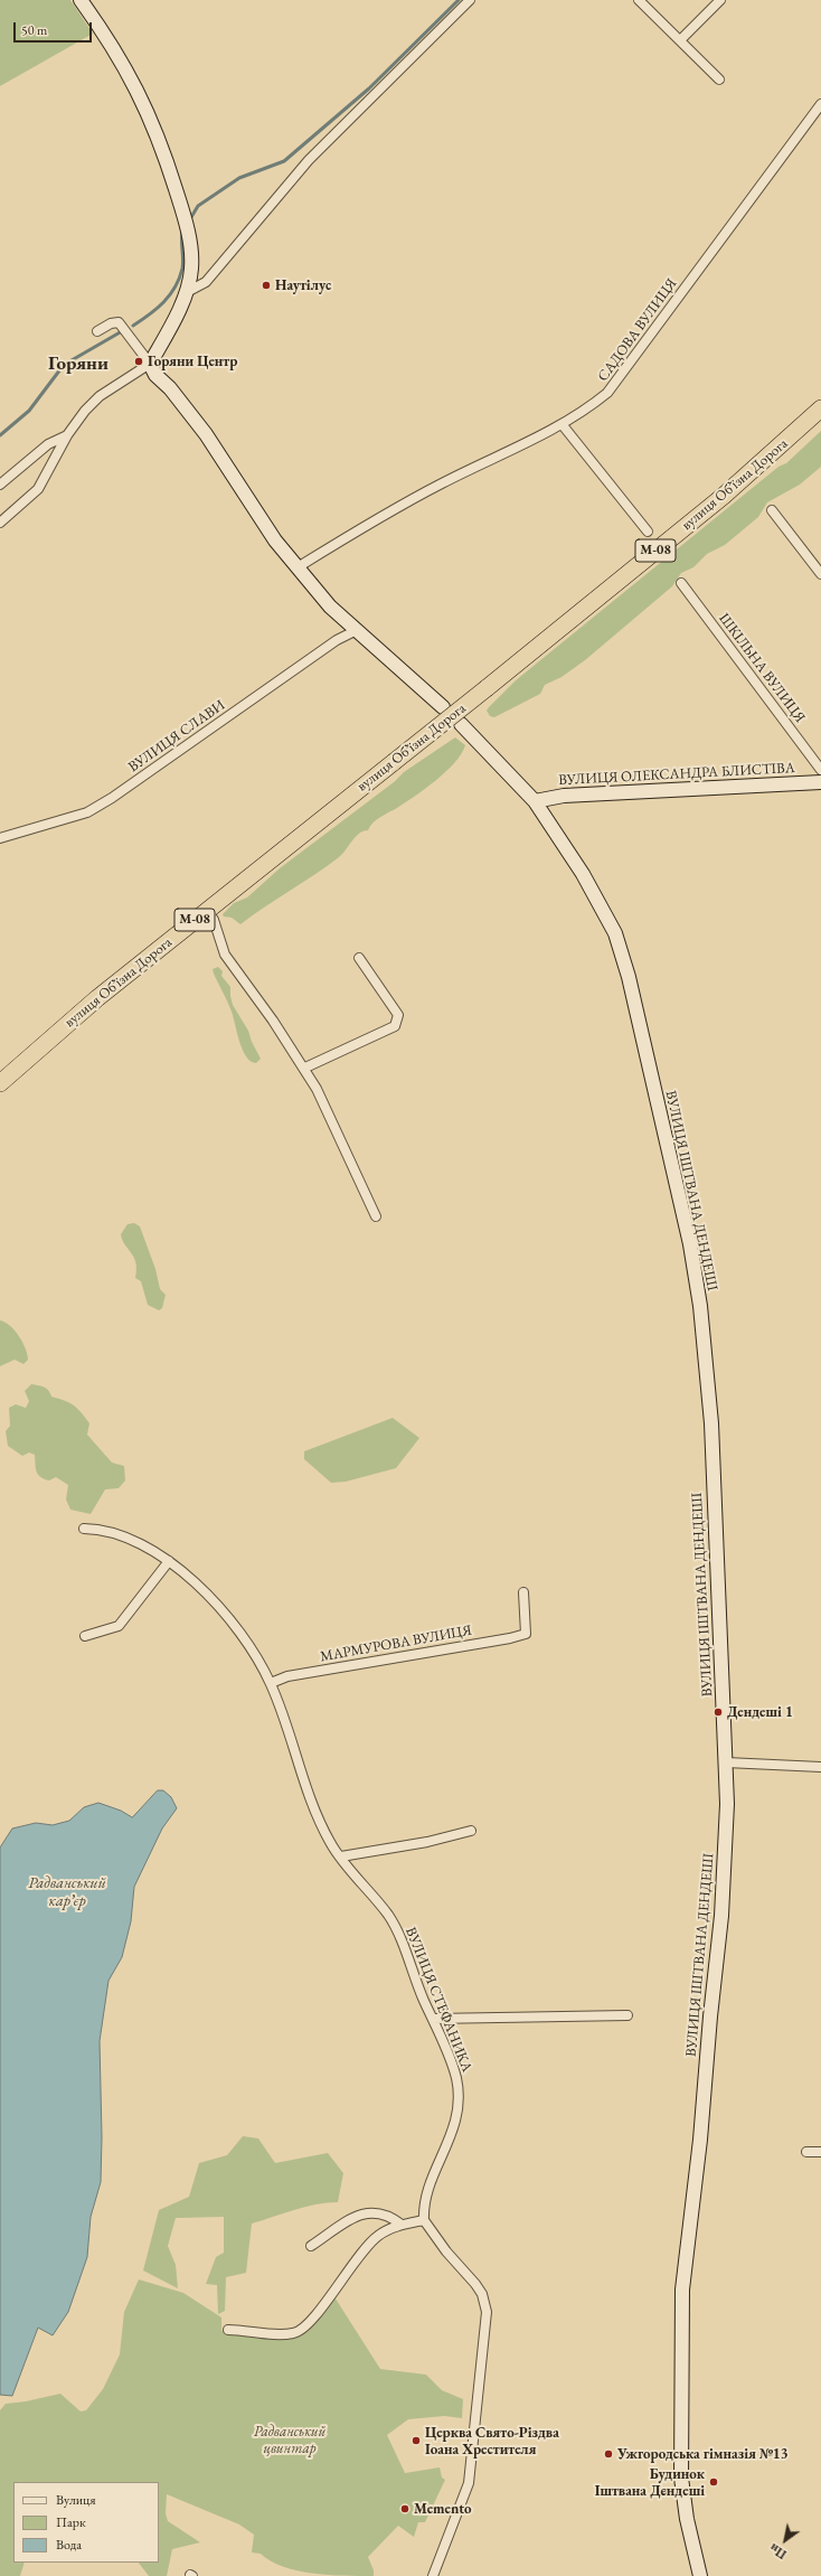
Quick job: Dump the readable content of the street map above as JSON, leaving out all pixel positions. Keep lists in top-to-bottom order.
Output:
{
  "streets": {
    "highway": ["вулиця Обʼїзна Дорога", "М-08"],
    "street": [
      "САДОВА ВУЛИЦЯ",
      "ШКІЛЬНА ВУЛИЦЯ",
      "ВУЛИЦЯ СЛАВИ",
      "ВУЛИЦЯ ОЛЕКСАНДРА БЛИСТІВА",
      "ВУЛИЦЯ ІШТВАНА ДЕНДЕШІ",
      "МАРМУРОВА ВУЛИЦЯ",
      "ВУЛИЦЯ СТЕФАНИКА"
    ]
  },
  "crossings": [
    ["ВУЛИЦЯ ОЛЕКСАНДРА БЛИСТІВА", "ВУЛИЦЯ ІШТВАНА ДЕНДЕШІ"],
    ["МАРМУРОВА ВУЛИЦЯ", "ВУЛИЦЯ СТЕФАНИКА"]
  ],
  "districts": ["Горяни"],
  "water": ["Радванський карʼєр"],
  "parks": ["Радванський цвинтар"],
  "places": [
    "Наутілус",
    "Горяни Центр",
    "Дендеші 1",
    "Церква Свято-Різдва Іоана Хрестителя",
    "Ужгородська гімназія №13",
    "Будинок Іштвана Дєндеші",
    "Memento"
  ],
  "legend": ["Вулиця", "Парк", "Вода"],
  "scale_bar": "50 m",
  "north": "bottom left"
}
